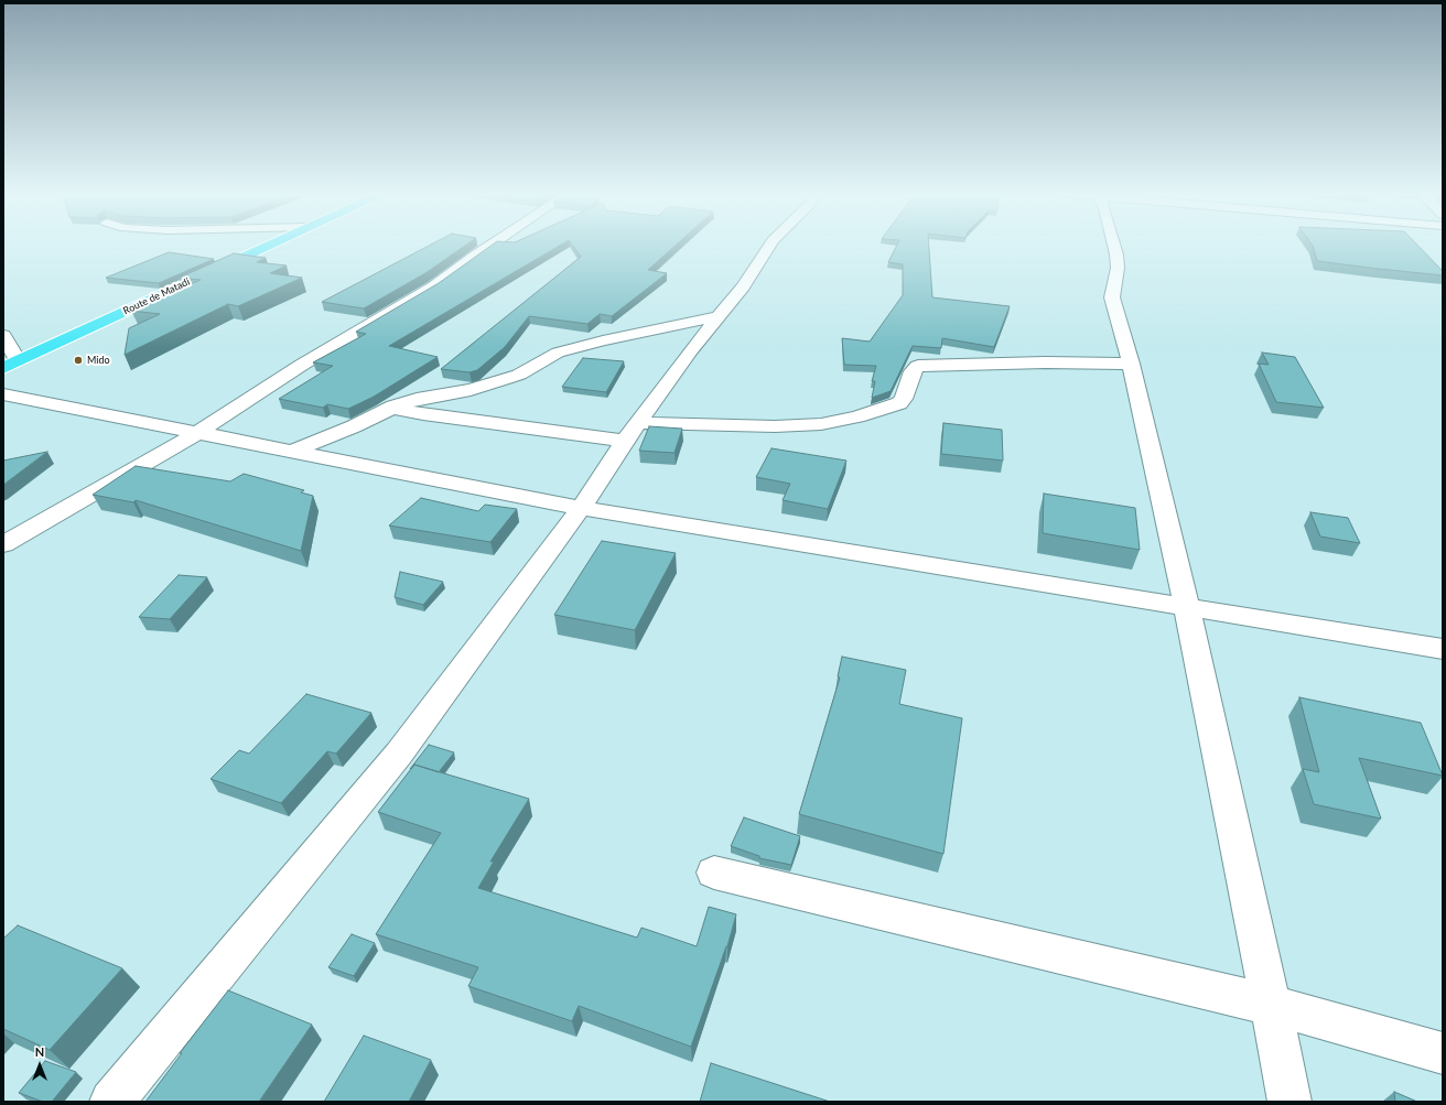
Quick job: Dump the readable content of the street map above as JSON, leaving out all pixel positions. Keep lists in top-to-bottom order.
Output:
{
  "streets": {
    "highway": ["Route de Matadi"]
  },
  "places": ["Mido"],
  "north": "top"
}
